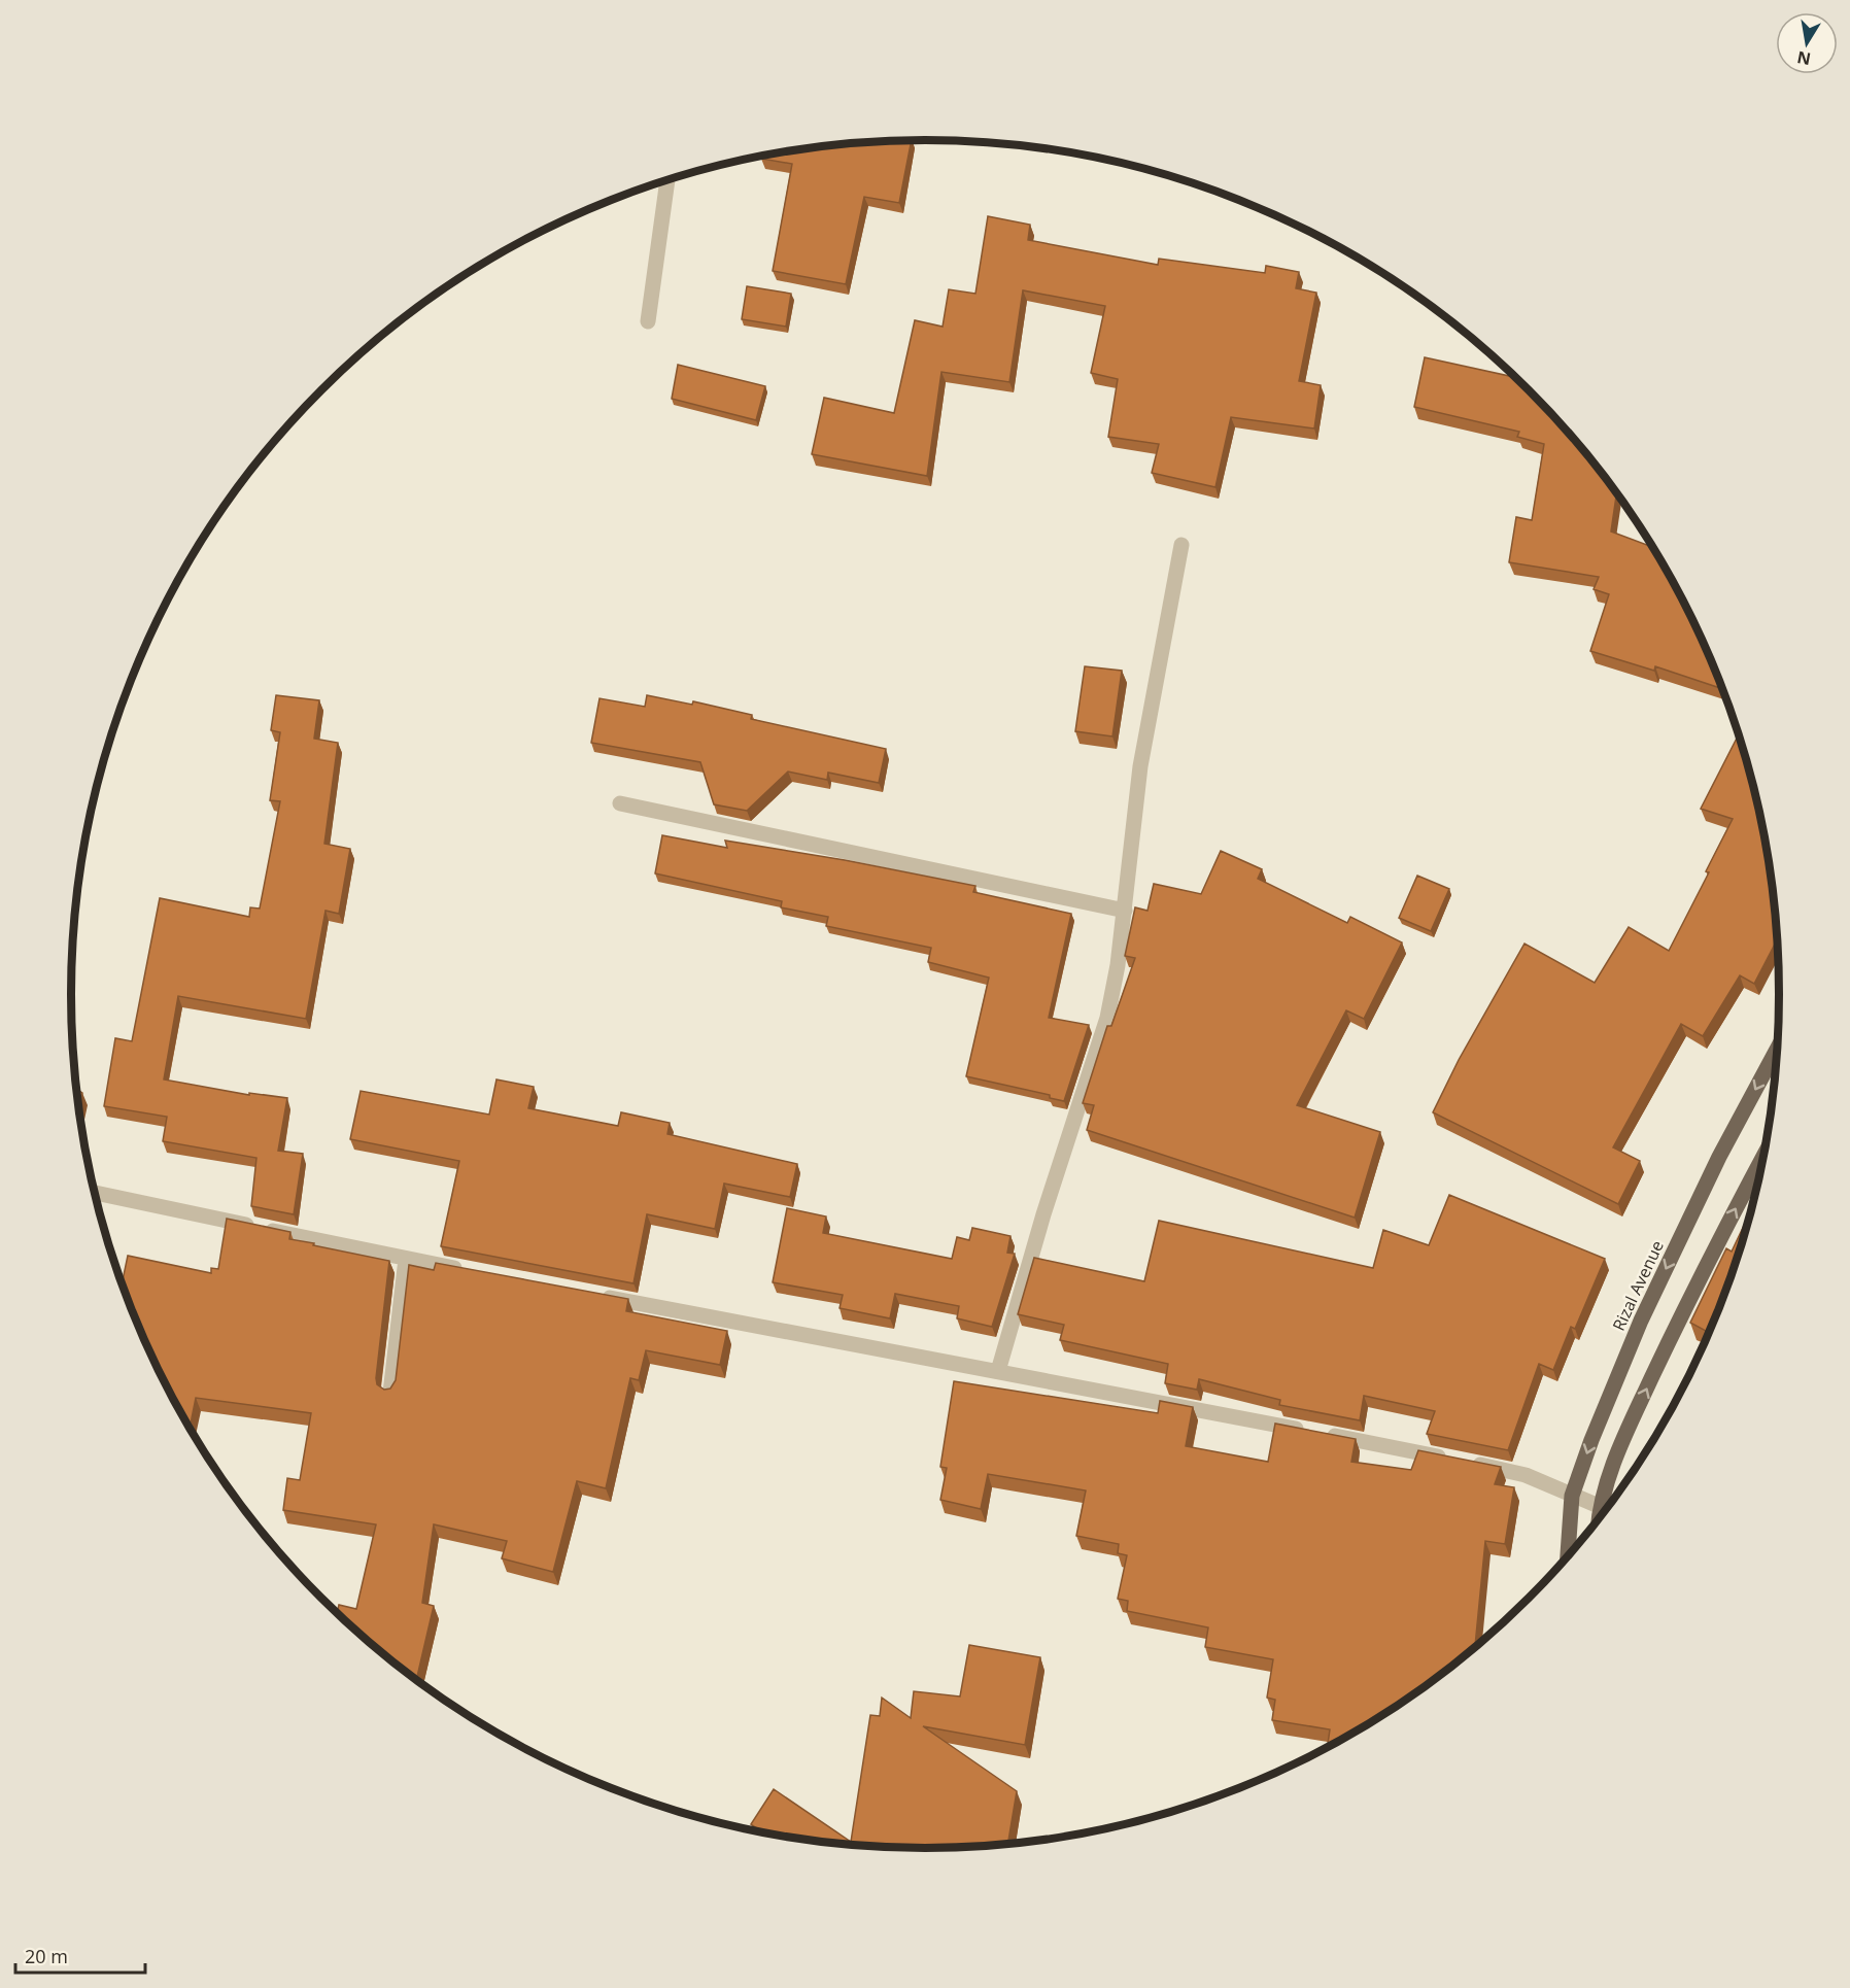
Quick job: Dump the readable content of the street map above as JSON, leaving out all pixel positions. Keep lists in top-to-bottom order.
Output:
{
  "streets": {
    "main road": ["Rizal Avenue"]
  },
  "scale_bar": "20 m",
  "north": "bottom"
}
